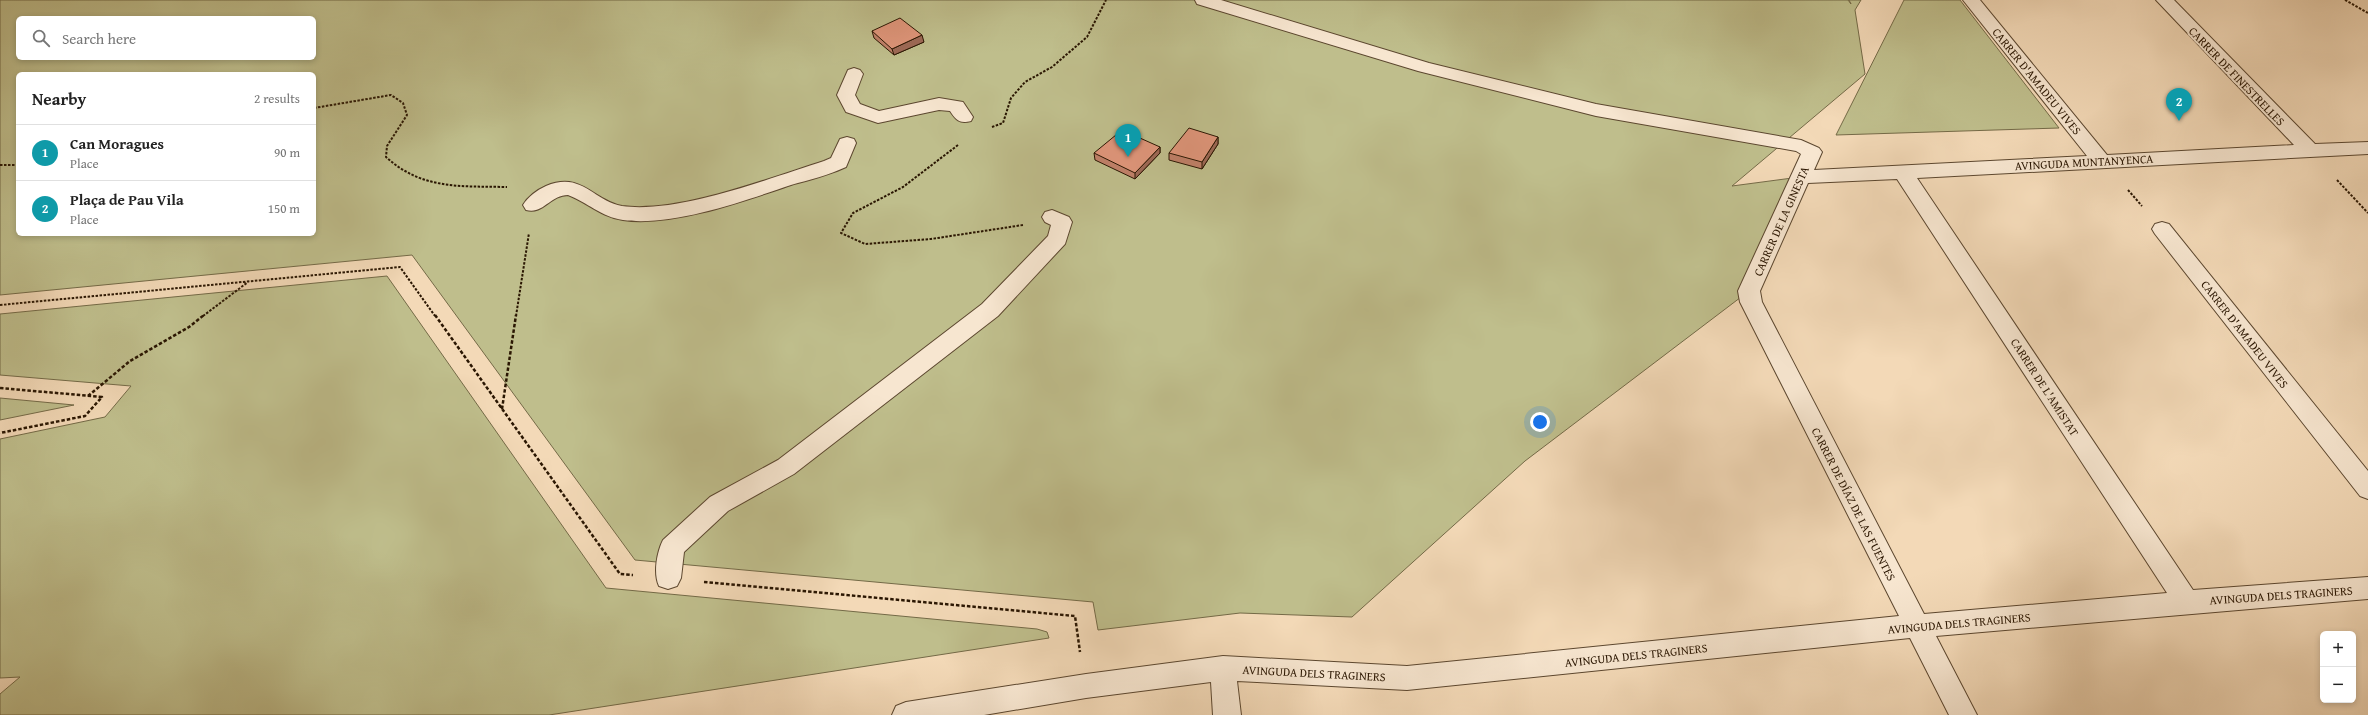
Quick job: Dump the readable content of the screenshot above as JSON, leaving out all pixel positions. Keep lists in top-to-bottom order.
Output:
{
  "streets": {
    "street": [
      "CARRER DE FINESTRELLES",
      "CARRER D'AMADEU VIVES",
      "AVINGUDA MUNTANYENCA",
      "CARRER DE LA GINESTA",
      "CARRER DE L'AMISTAT",
      "CARRER DE DÍAZ DE LAS FUENTES",
      "AVINGUDA DELS TRAGINERS"
    ]
  },
  "crossings": [
    ["CARRER DE FINESTRELLES", "AVINGUDA MUNTANYENCA"],
    ["CARRER D'AMADEU VIVES", "AVINGUDA MUNTANYENCA"],
    ["AVINGUDA MUNTANYENCA", "CARRER DE LA GINESTA"],
    ["AVINGUDA MUNTANYENCA", "CARRER DE L'AMISTAT"],
    ["CARRER DE LA GINESTA", "CARRER DE DÍAZ DE LAS FUENTES"],
    ["CARRER DE L'AMISTAT", "AVINGUDA DELS TRAGINERS"],
    ["CARRER DE DÍAZ DE LAS FUENTES", "AVINGUDA DELS TRAGINERS"]
  ],
  "page": {
    "search": "Search here",
    "heading": ["Nearby", "2 results"],
    "pins": ["2", "1"],
    "list": [
      {
        "mark": "1",
        "name": "Can Moragues",
        "note": "Place",
        "value": "90 m"
      },
      {
        "mark": "2",
        "name": "Plaça de Pau Vila",
        "note": "Place",
        "value": "150 m"
      }
    ],
    "map_buttons": ["+", "−"]
  }
}
